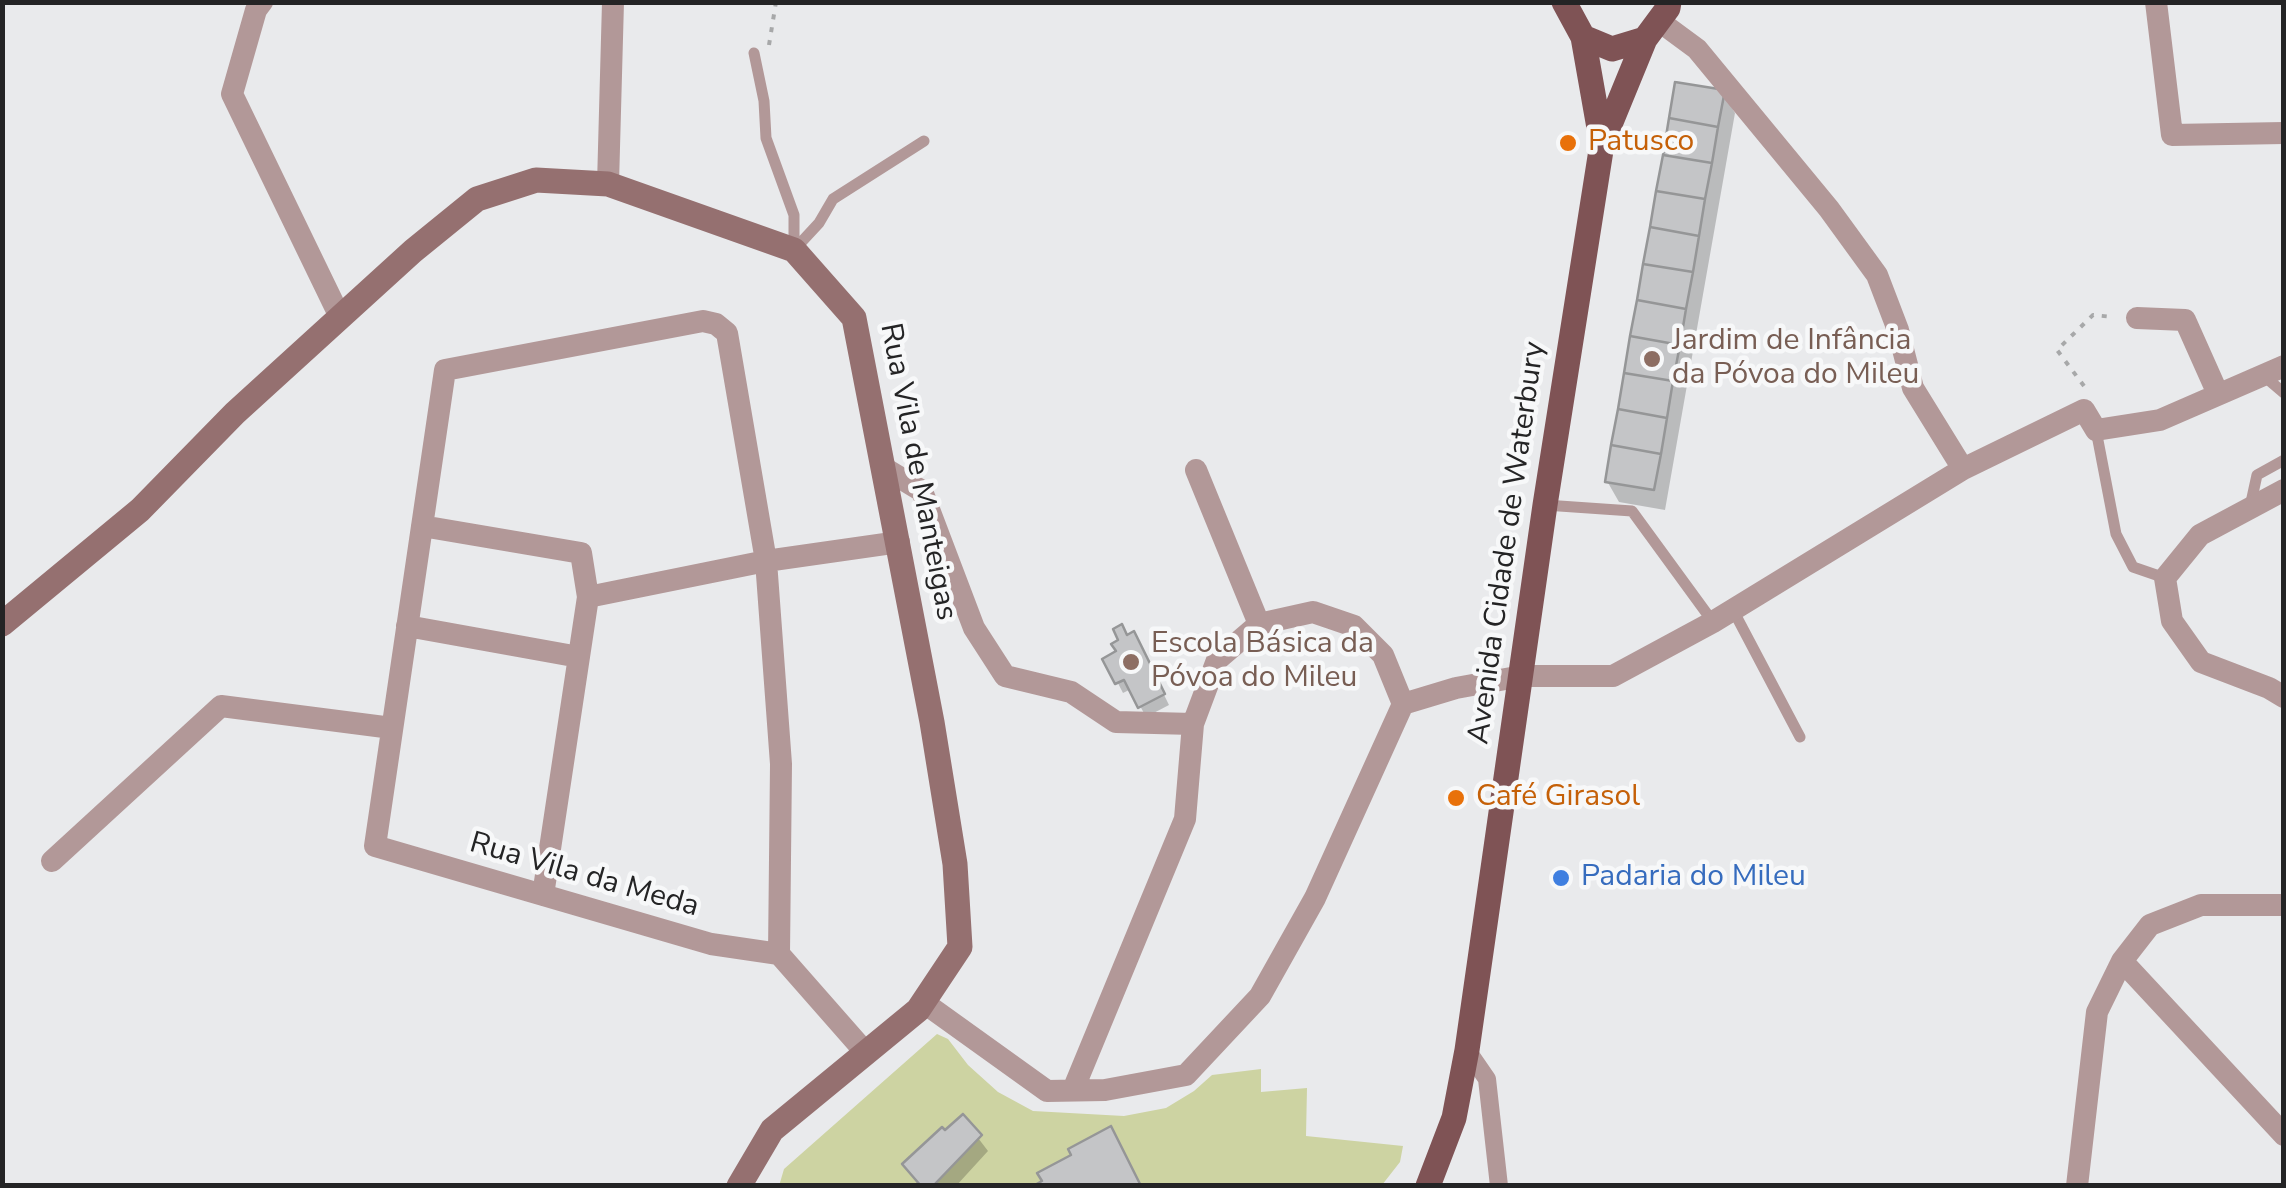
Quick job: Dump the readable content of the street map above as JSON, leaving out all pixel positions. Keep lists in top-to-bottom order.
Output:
{
  "streets": {
    "main road": ["Rua Vila de Manteigas", "Avenida Cidade de Waterbury"],
    "street": ["Rua Vila da Meda"]
  },
  "places": [
    "Patusco",
    "Jardim de Infância da Póvoa do Mileu",
    "Escola Básica da Póvoa do Mileu",
    "Café Girasol",
    "Padaria do Mileu"
  ]
}
